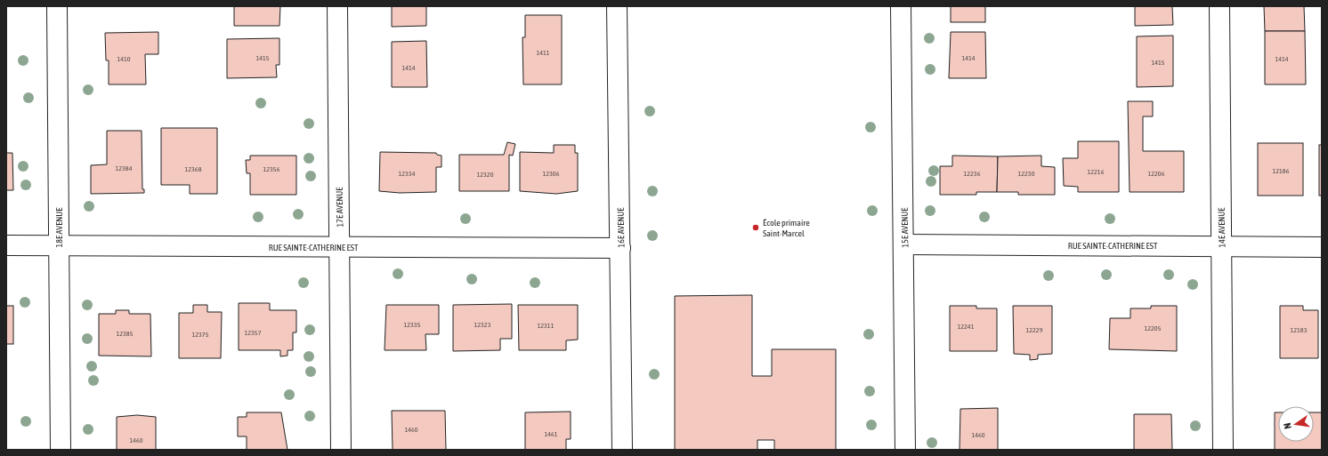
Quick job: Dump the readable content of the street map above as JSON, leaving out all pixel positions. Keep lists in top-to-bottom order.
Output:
{
  "streets": {
    "street": [
      "17E AVENUE",
      "18E AVENUE",
      "16E AVENUE",
      "15E AVENUE",
      "14E AVENUE",
      "RUE SAINTE-CATHERINE EST"
    ]
  },
  "crossings": [
    ["17E AVENUE", "RUE SAINTE-CATHERINE EST"],
    ["18E AVENUE", "RUE SAINTE-CATHERINE EST"],
    ["16E AVENUE", "RUE SAINTE-CATHERINE EST"],
    ["15E AVENUE", "RUE SAINTE-CATHERINE EST"],
    ["14E AVENUE", "RUE SAINTE-CATHERINE EST"]
  ],
  "places": ["École primaire Saint-Marcel"],
  "house_numbers": [
    "1411",
    "1415",
    "1414",
    "1410",
    "1414",
    "1415",
    "1414",
    "12384",
    "12368",
    "12356",
    "12186",
    "12216",
    "12334",
    "12306",
    "12236",
    "12230",
    "12206",
    "12320",
    "12335",
    "12323",
    "12311",
    "12241",
    "12205",
    "12229",
    "12183",
    "12357",
    "12385",
    "12375",
    "1460",
    "1461",
    "1460",
    "1460"
  ],
  "north": "left"
}
